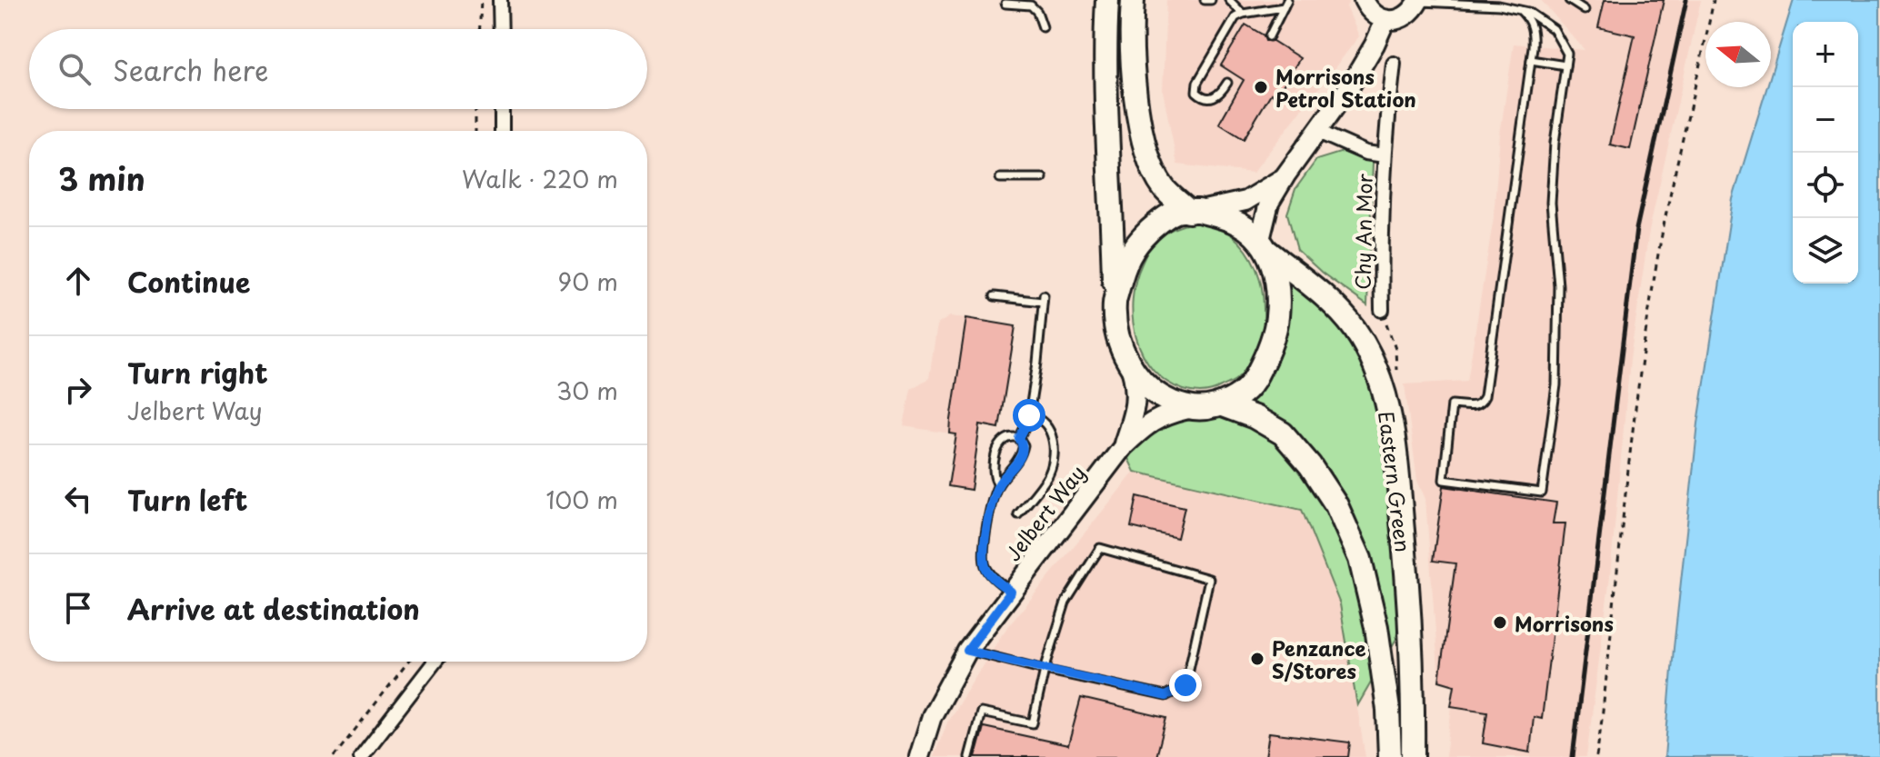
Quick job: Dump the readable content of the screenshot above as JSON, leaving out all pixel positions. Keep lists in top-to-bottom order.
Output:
{
  "streets": {
    "highway": ["Eastern Green"],
    "street": ["Chy An Mor", "Jelbert Way"]
  },
  "crossings": [
    ["Eastern Green", "Jelbert Way"]
  ],
  "places": ["Morrisons Petrol Station", "Morrisons", "Penzance S/Stores"],
  "north": "left",
  "page": {
    "map_buttons": ["+", "−"],
    "search": "Search here",
    "heading": ["3 min", "Walk · 220 m"],
    "list": [
      ["Continue", "90 m"],
      ["Turn right", "Jelbert Way", "30 m"],
      ["Turn left", "100 m"],
      "Arrive at destination"
    ]
  }
}
